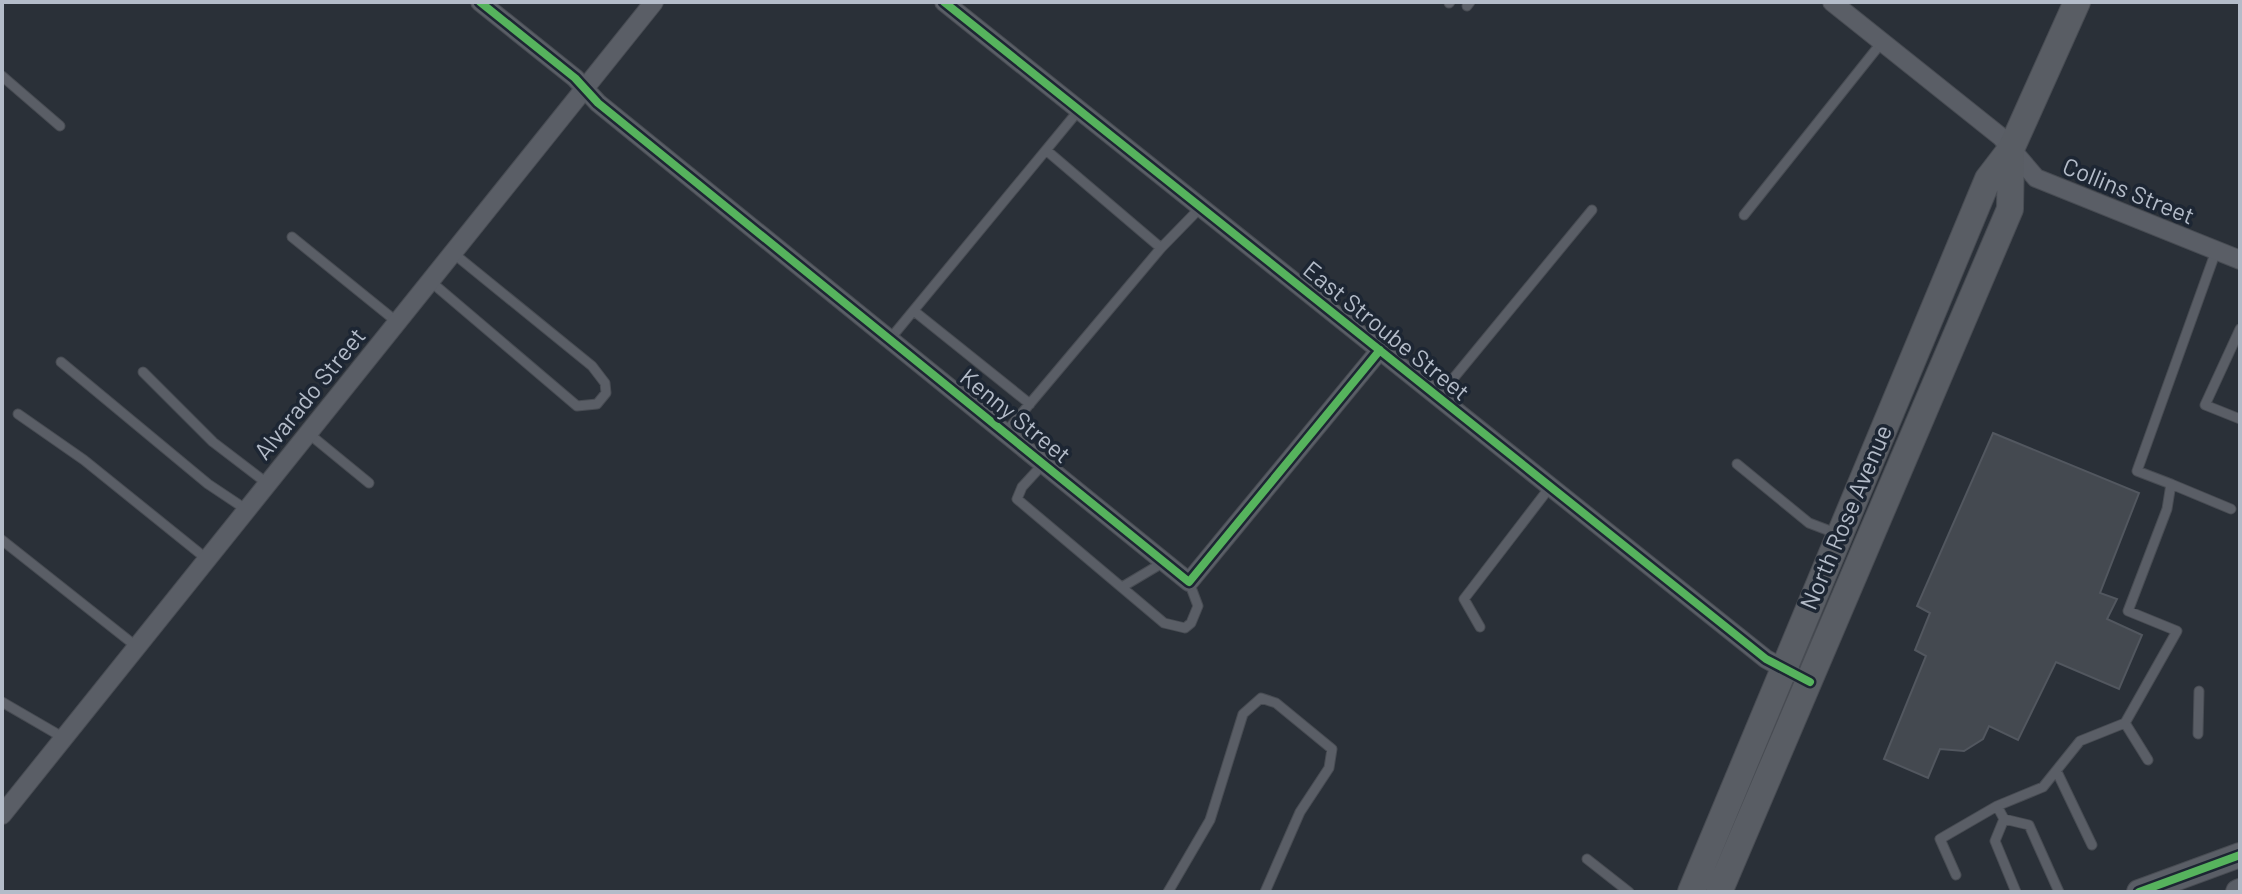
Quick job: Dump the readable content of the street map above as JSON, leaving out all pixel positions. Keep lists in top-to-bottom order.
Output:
{
  "streets": {
    "main road": ["North Rose Avenue"],
    "street": [
      "Collins Street",
      "East Stroube Street",
      "Alvarado Street",
      "Kenny Street"
    ]
  },
  "crossings": [
    ["Collins Street", "North Rose Avenue"],
    ["East Stroube Street", "North Rose Avenue"],
    ["Alvarado Street", "Kenny Street"]
  ]
}
